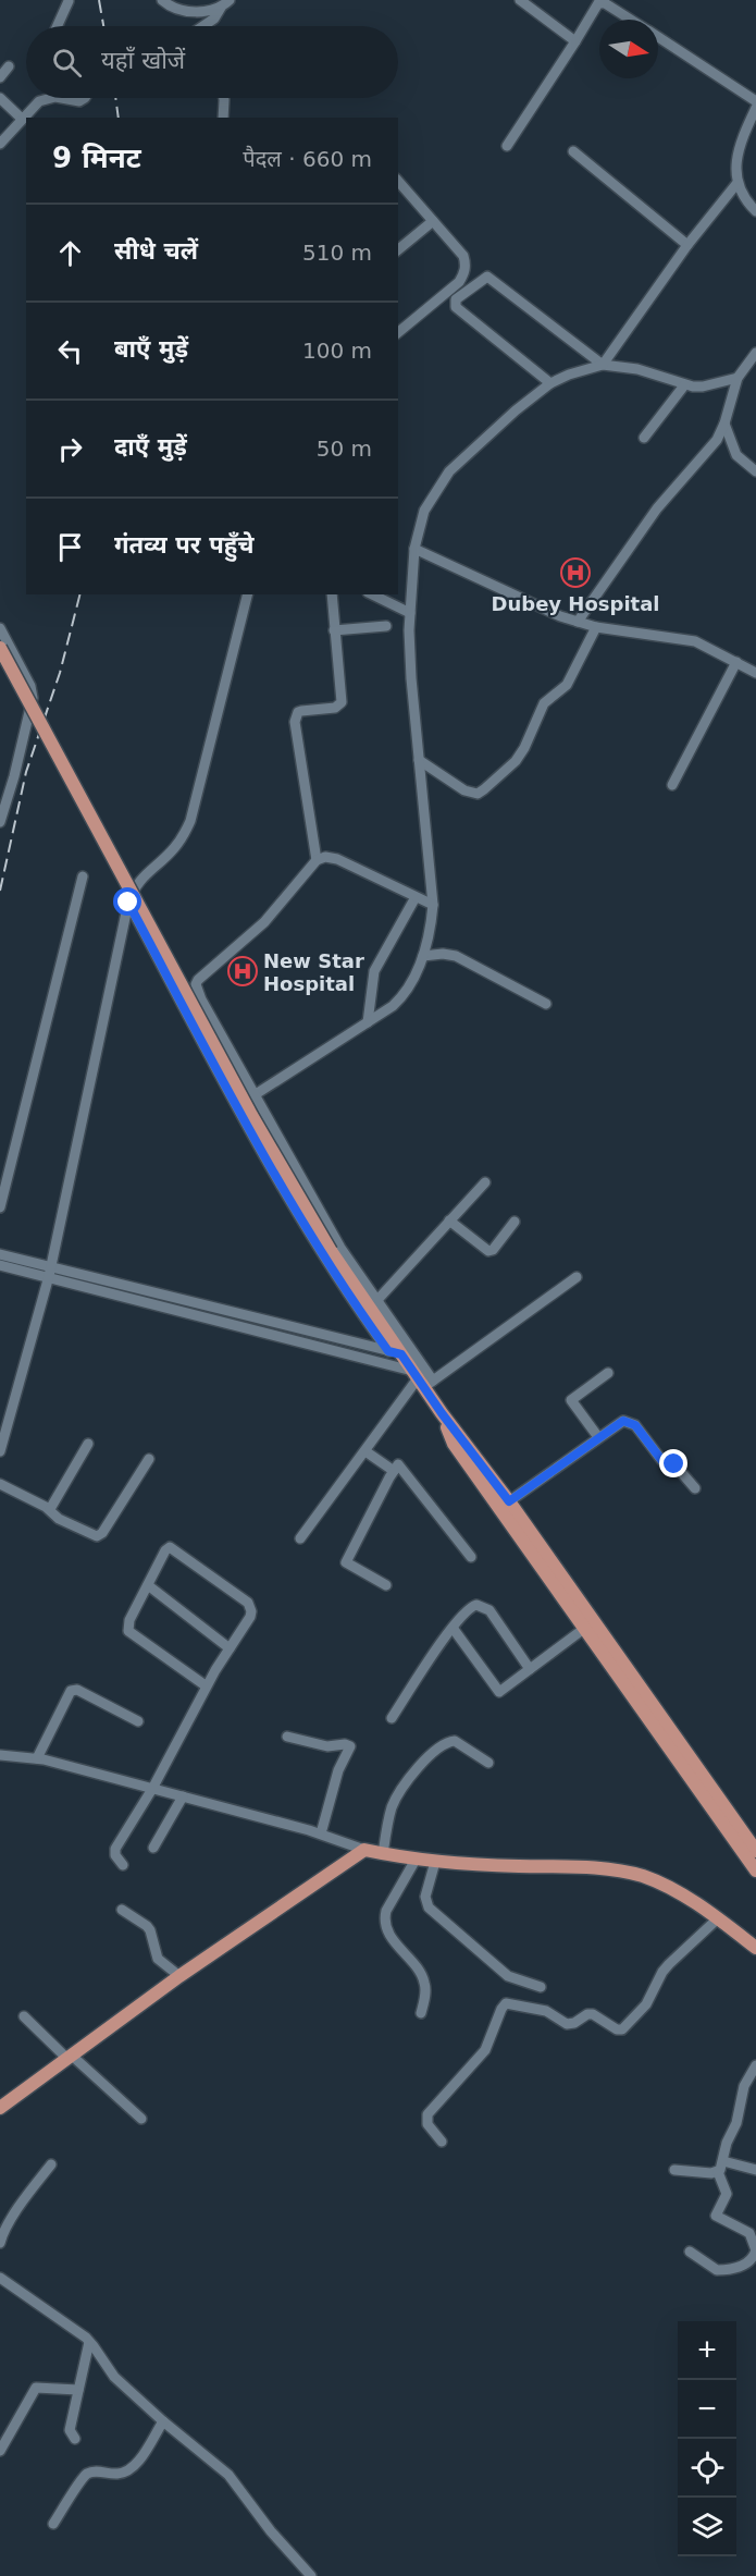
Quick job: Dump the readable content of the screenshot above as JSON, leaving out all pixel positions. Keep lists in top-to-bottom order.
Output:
{
  "places": {
    "hospital": ["Dubey Hospital", "New Star Hospital"]
  },
  "north": "right",
  "page": {
    "search": "यहाँ खोजें",
    "heading": ["9 मिनट", "पैदल · 660 m"],
    "list": [
      ["सीधे चलें", "510 m"],
      ["बाएँ मुड़ें", "100 m"],
      ["दाएँ मुड़ें", "50 m"],
      "गंतव्य पर पहुँचे"
    ],
    "map_buttons": ["+", "−"]
  }
}
